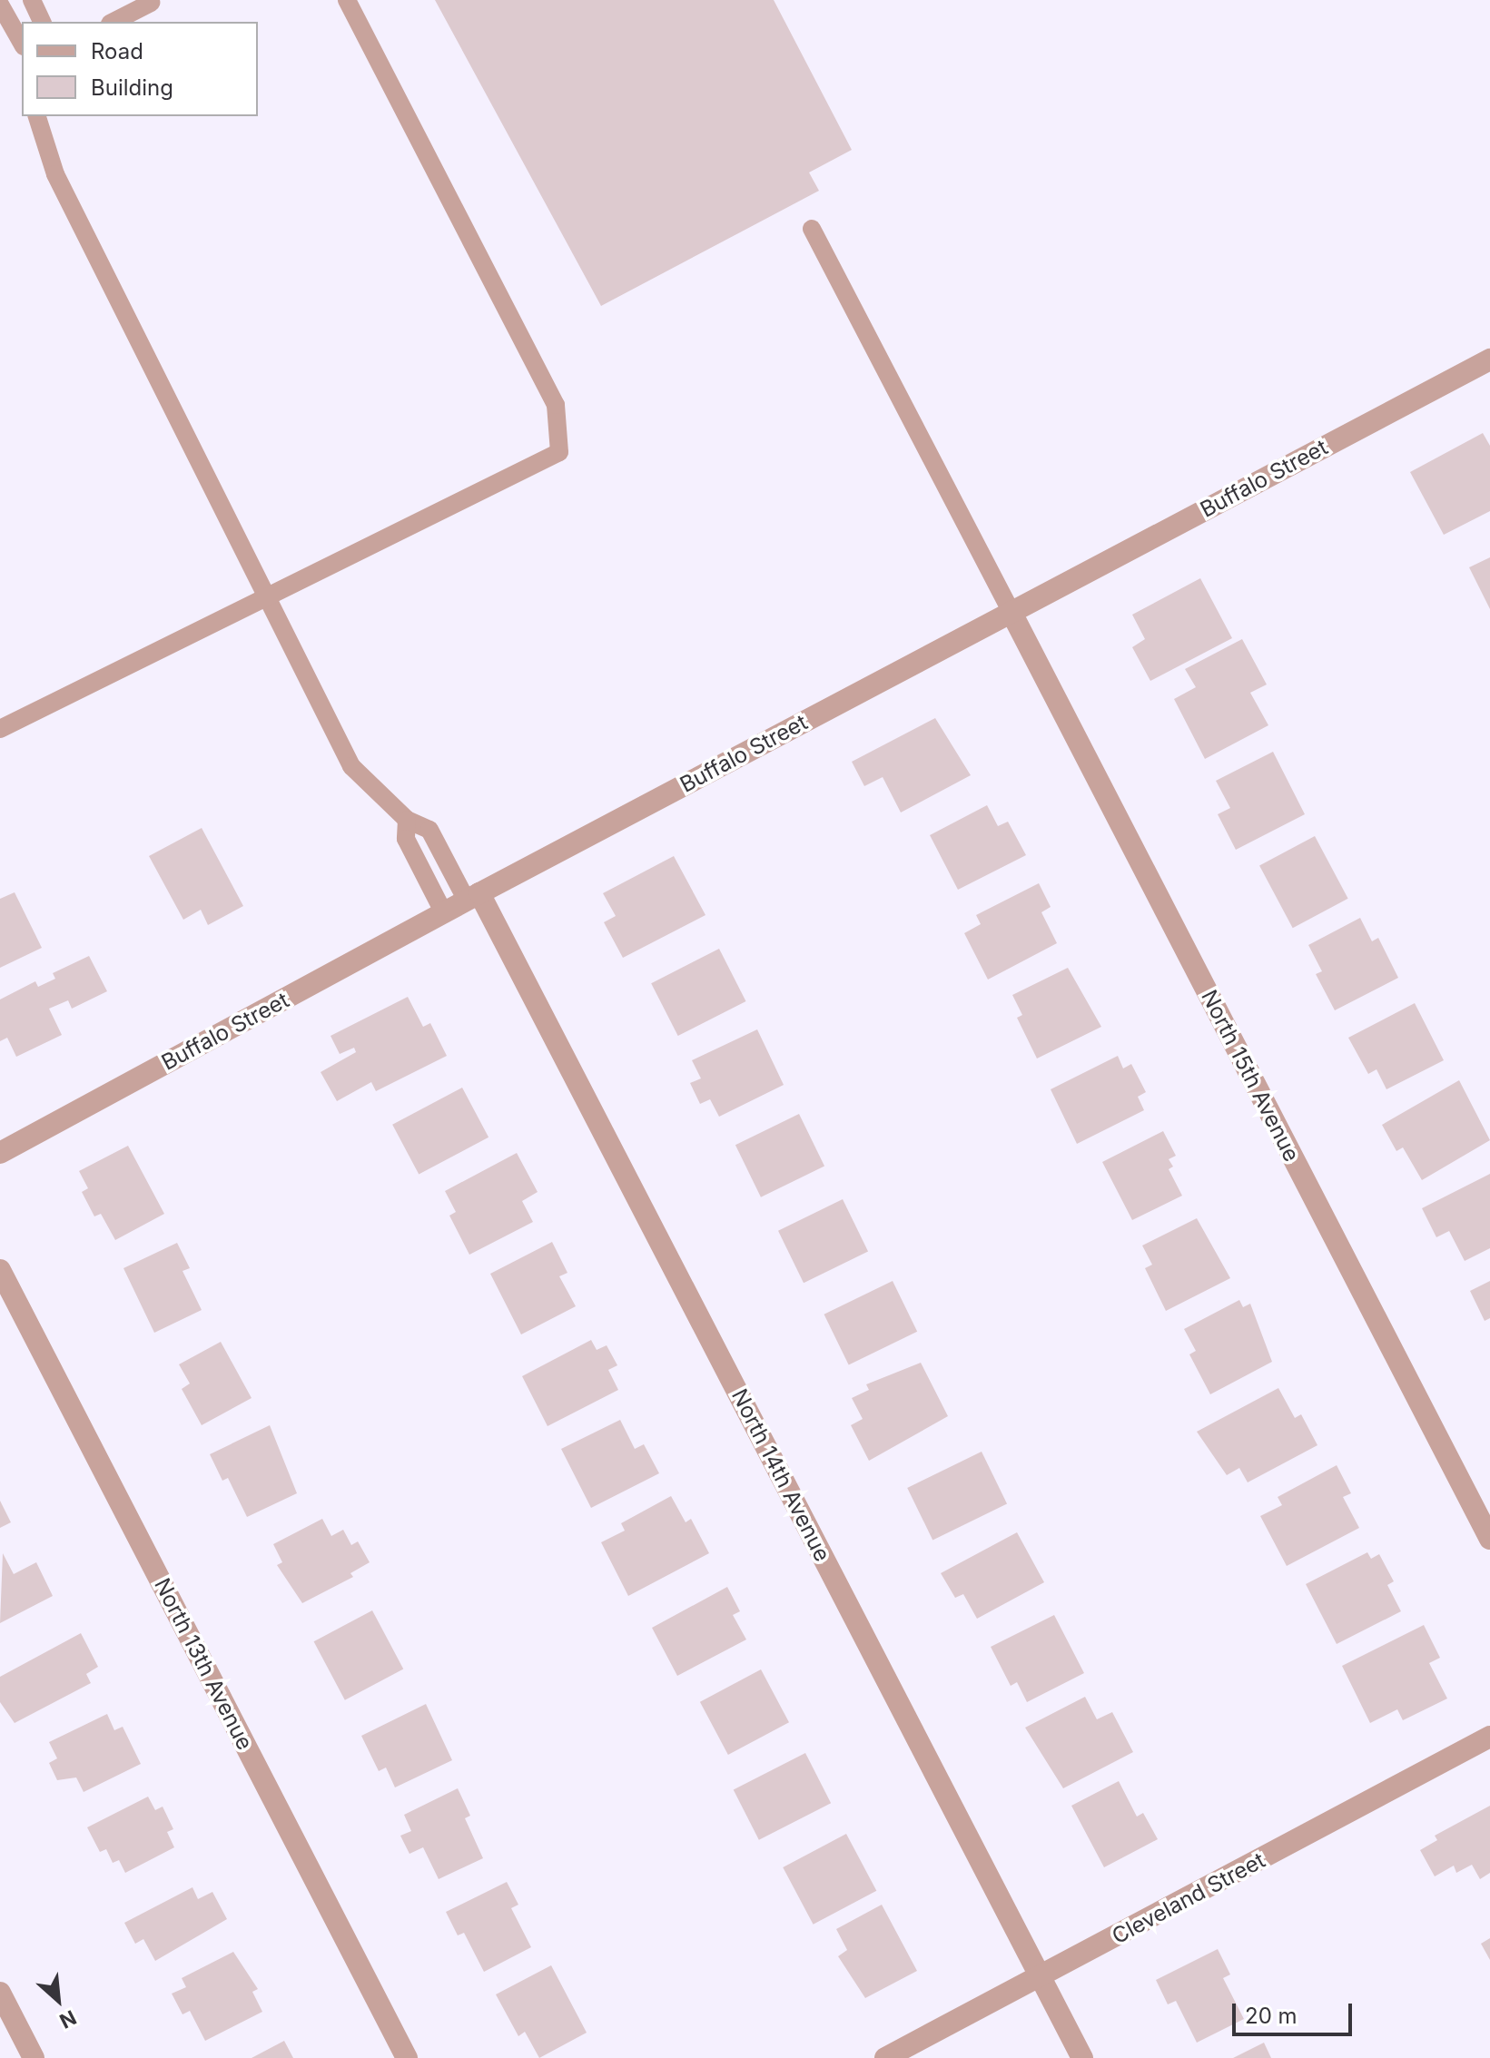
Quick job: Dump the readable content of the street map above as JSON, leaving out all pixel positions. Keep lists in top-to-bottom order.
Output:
{
  "streets": {
    "street": [
      "Buffalo Street",
      "North 15th Avenue",
      "North 14th Avenue",
      "North 13th Avenue",
      "Cleveland Street"
    ]
  },
  "crossings": [
    ["Buffalo Street", "North 15th Avenue"],
    ["Buffalo Street", "North 14th Avenue"],
    ["North 14th Avenue", "Cleveland Street"]
  ],
  "legend": ["Road", "Building"],
  "scale_bar": "20 m",
  "north": "bottom right"
}
